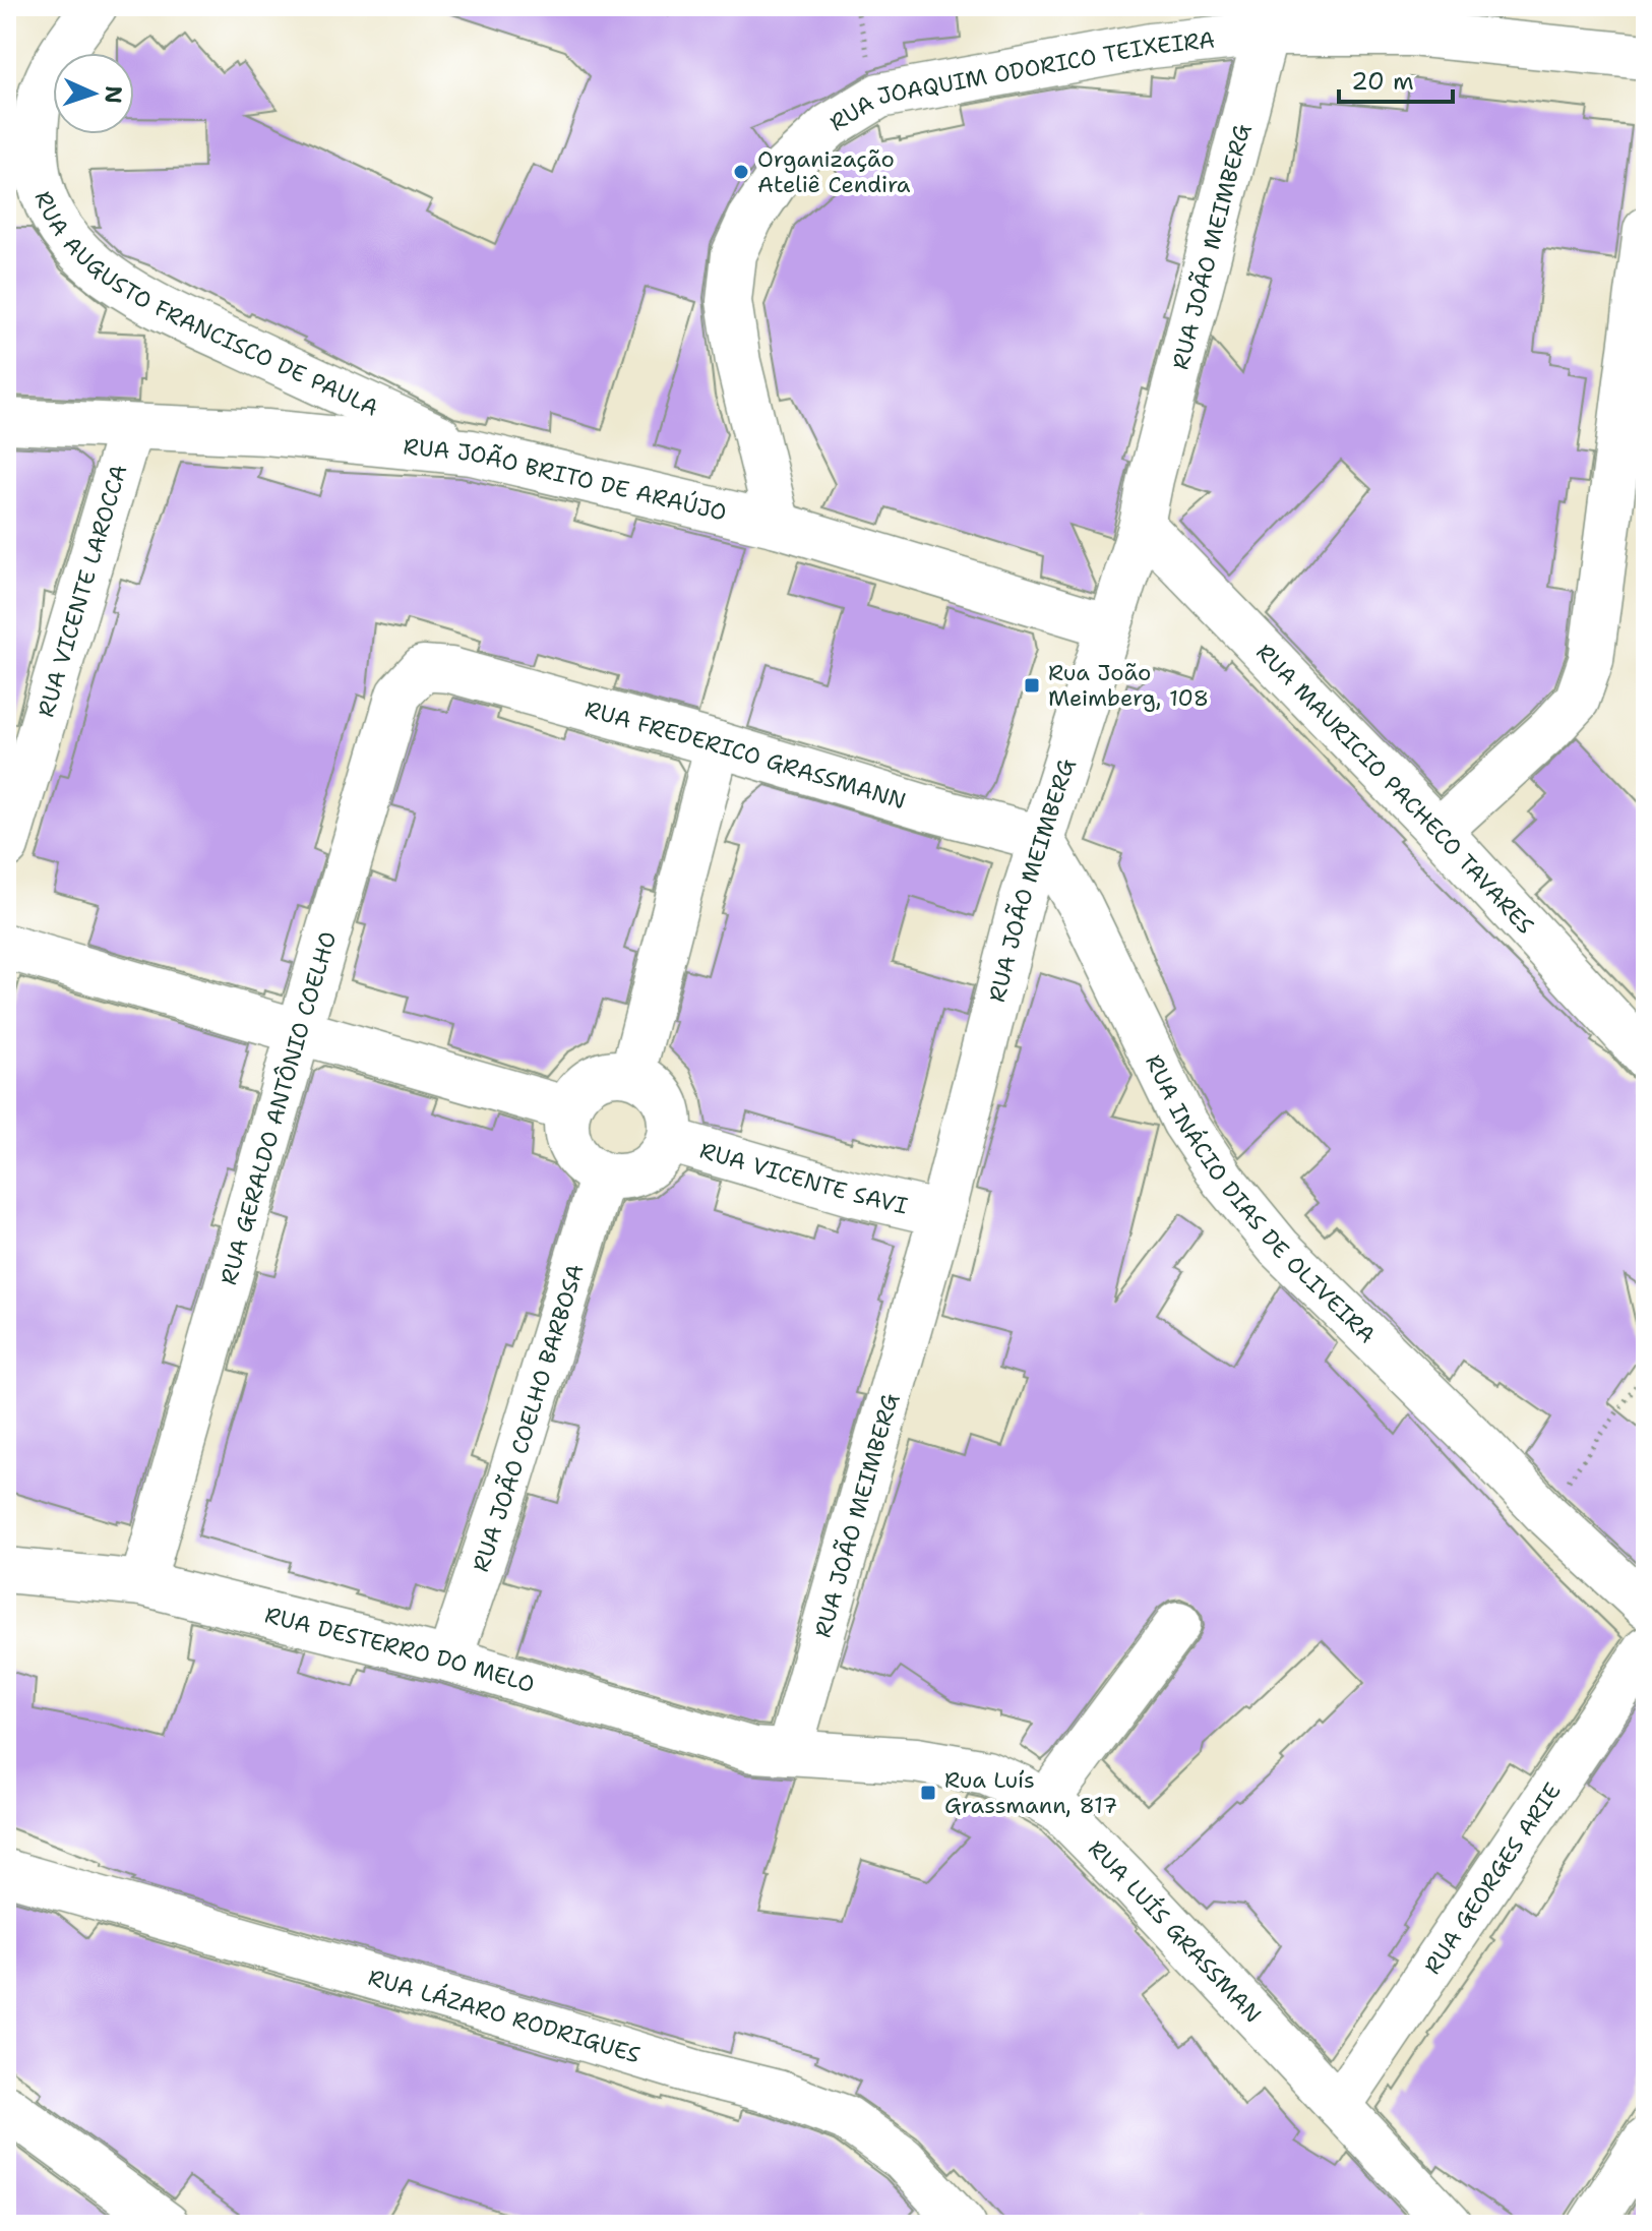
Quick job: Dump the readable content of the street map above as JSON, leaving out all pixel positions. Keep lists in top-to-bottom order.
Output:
{
  "streets": {
    "street": [
      "RUA JOAQUIM ODORICO TEIXEIRA",
      "RUA JOÃO MEIMBERG",
      "RUA AUGUSTO FRANCISCO DE PAULA",
      "RUA JOÃO BRITO DE ARAÚJO",
      "RUA VICENTE LAROCCA",
      "RUA FREDERICO GRASSMANN",
      "RUA MAURICIO PACHECO TAVARES",
      "RUA GERALDO ANTÔNIO COELHO",
      "RUA VICENTE SAVI",
      "RUA INÁCIO DIAS DE OLIVEIRA",
      "RUA JOÃO COELHO BARBOSA",
      "RUA DESTERRO DO MELO",
      "RUA GEORGES ARIE",
      "RUA LUÍS GRASSMAN",
      "RUA LÁZARO RODRIGUES"
    ]
  },
  "crossings": [
    ["RUA JOAQUIM ODORICO TEIXEIRA", "RUA JOÃO MEIMBERG"],
    ["RUA JOAQUIM ODORICO TEIXEIRA", "RUA JOÃO BRITO DE ARAÚJO"],
    ["RUA JOÃO MEIMBERG", "RUA JOÃO BRITO DE ARAÚJO"],
    ["RUA JOÃO MEIMBERG", "RUA FREDERICO GRASSMANN"],
    ["RUA JOÃO MEIMBERG", "RUA MAURICIO PACHECO TAVARES"],
    ["RUA JOÃO MEIMBERG", "RUA VICENTE SAVI"],
    ["RUA JOÃO MEIMBERG", "RUA INÁCIO DIAS DE OLIVEIRA"],
    ["RUA JOÃO MEIMBERG", "RUA DESTERRO DO MELO"],
    ["RUA JOÃO MEIMBERG", "RUA LUÍS GRASSMAN"],
    ["RUA AUGUSTO FRANCISCO DE PAULA", "RUA JOÃO BRITO DE ARAÚJO"],
    ["RUA JOÃO BRITO DE ARAÚJO", "RUA VICENTE LAROCCA"],
    ["RUA FREDERICO GRASSMANN", "RUA GERALDO ANTÔNIO COELHO"],
    ["RUA FREDERICO GRASSMANN", "RUA INÁCIO DIAS DE OLIVEIRA"],
    ["RUA GERALDO ANTÔNIO COELHO", "RUA DESTERRO DO MELO"],
    ["RUA VICENTE SAVI", "RUA JOÃO COELHO BARBOSA"],
    ["RUA JOÃO COELHO BARBOSA", "RUA DESTERRO DO MELO"],
    ["RUA DESTERRO DO MELO", "RUA LUÍS GRASSMAN"],
    ["RUA GEORGES ARIE", "RUA LUÍS GRASSMAN"]
  ],
  "places": {
    "other": ["Organização Ateliê Cendira"],
    "transit": ["Rua João Meimberg, 108", "Rua Luís Grassmann, 817"]
  },
  "scale_bar": "20 m",
  "north": "right"
}
